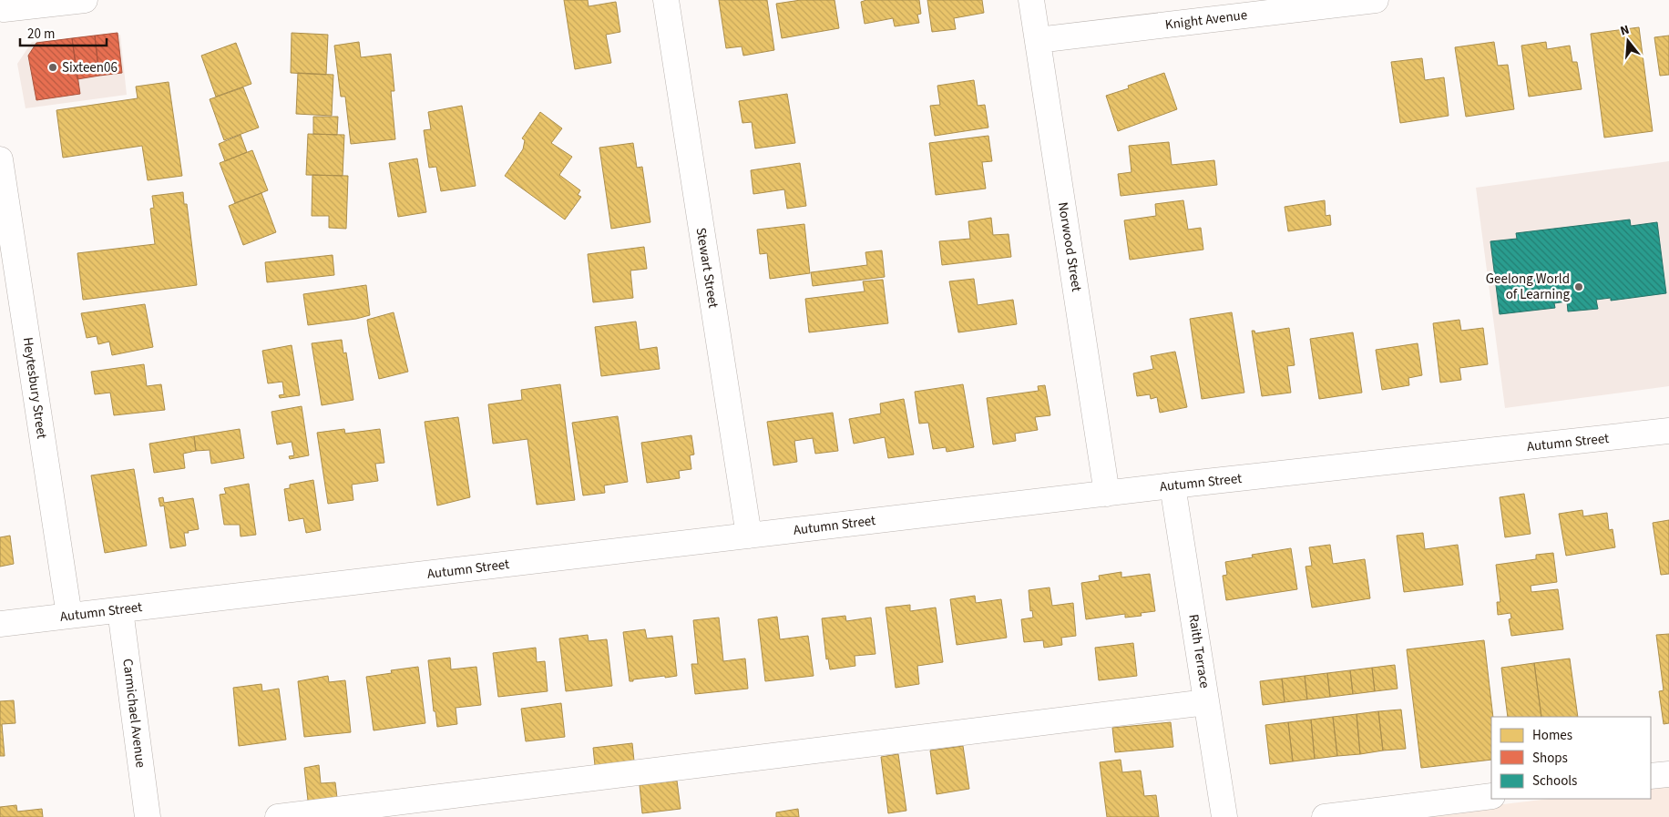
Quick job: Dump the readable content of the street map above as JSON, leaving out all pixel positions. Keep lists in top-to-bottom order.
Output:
{
  "streets": {
    "street": [
      "Knight Avenue",
      "Norwood Street",
      "Stewart Street",
      "Heytesbury Street",
      "Autumn Street",
      "Raith Terrace",
      "Carmichael Avenue"
    ]
  },
  "crossings": [
    ["Knight Avenue", "Norwood Street"],
    ["Norwood Street", "Autumn Street"],
    ["Stewart Street", "Autumn Street"],
    ["Heytesbury Street", "Autumn Street"],
    ["Autumn Street", "Raith Terrace"],
    ["Autumn Street", "Carmichael Avenue"]
  ],
  "places": ["Sixteen06", "Geelong World of Learning"],
  "legend": ["Homes", "Shops", "Schools"],
  "scale_bar": "20 m",
  "north": "top"
}
